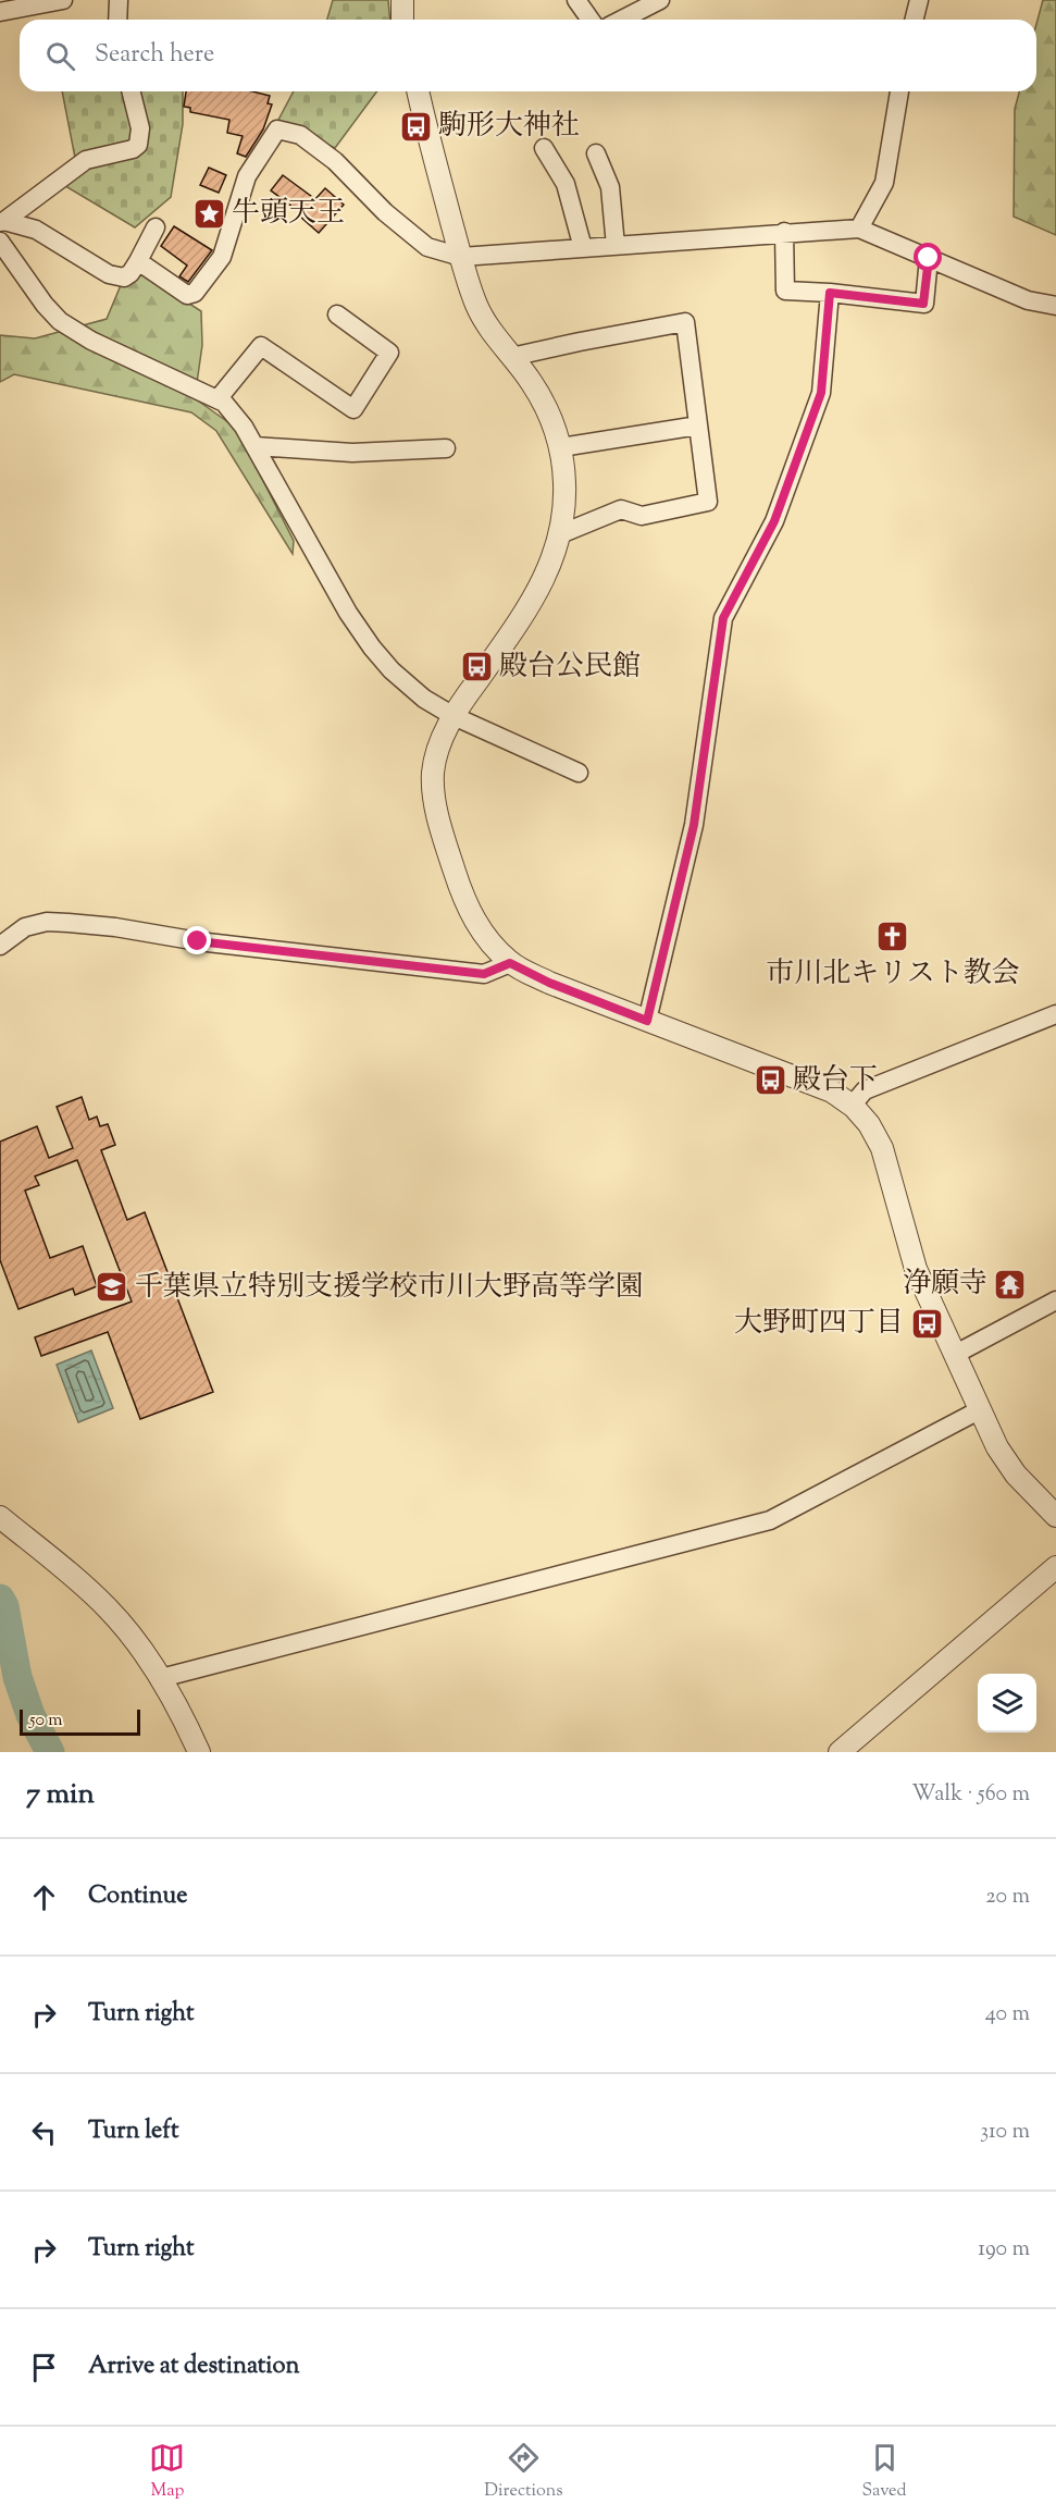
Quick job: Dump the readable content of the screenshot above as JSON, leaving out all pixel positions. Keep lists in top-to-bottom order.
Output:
{
  "places": {
    "bus stop": [
      "駒形大神社",
      "殿台公民館",
      "殿台下",
      "大野町四丁目"
    ],
    "place": ["牛頭天王"],
    "church": ["市川北キリスト教会"],
    "temple": ["浄願寺"],
    "school or university": ["千葉県立特別支援学校市川大野高等学園"]
  },
  "scale_bar": "50 m",
  "page": {
    "search": "Search here",
    "scale": "50 m",
    "heading": ["7 min", "Walk · 560 m"],
    "list": [
      ["Continue", "20 m"],
      ["Turn right", "40 m"],
      ["Turn left", "310 m"],
      ["Turn right", "190 m"],
      "Arrive at destination"
    ],
    "nav": ["Map", "Directions", "Saved"]
  }
}
